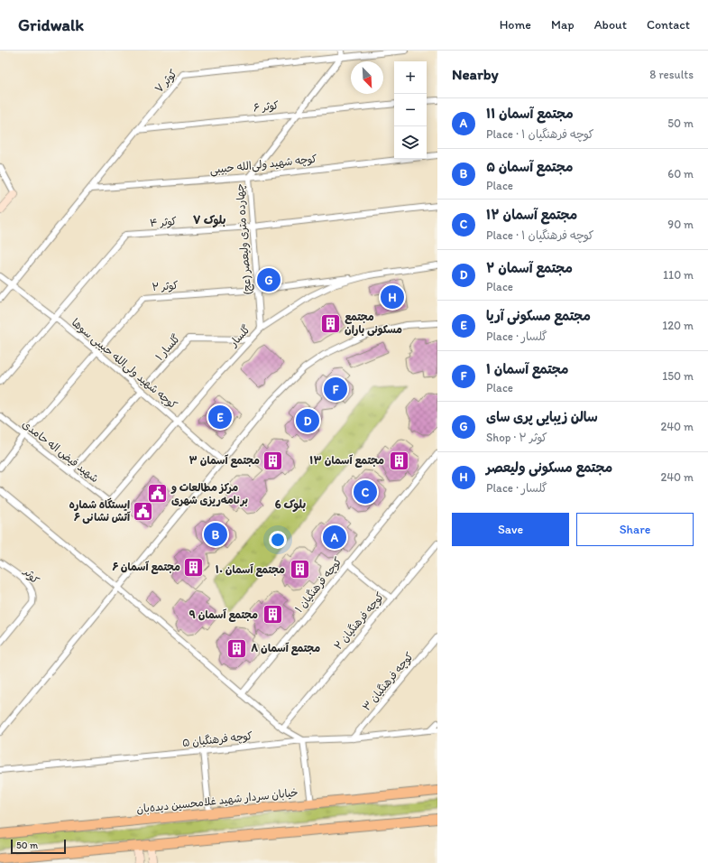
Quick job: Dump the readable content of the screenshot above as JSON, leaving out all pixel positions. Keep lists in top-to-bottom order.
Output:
{
  "streets": {
    "main road": ["خیابان سردار شهید غلامحسین دیده‌بان"],
    "street": [
      "کوثر ۷",
      "کوثر ۶",
      "کوچه شهید ولی‌الله حبیبی",
      "کوثر ۴",
      "چهارده متری ولیعصر (عج)",
      "کوثر ۲",
      "گلسار",
      "گلسار ۱",
      "کوچه شهید ولی‌الله حبیبی سوها",
      "شهید فیض اله حامدی",
      "کوثر",
      "کوچه فرهنگیان ۱",
      "کوچه فرهنگیان ۲",
      "کوچه فرهنگیان ۳",
      "کوچه فرهنگیان ۵"
    ]
  },
  "crossings": [
    ["کوثر ۷", "کوثر ۶"],
    ["کوثر ۷", "کوچه شهید ولی‌الله حبیبی"],
    ["کوثر ۷", "چهارده متری ولیعصر (عج)"],
    ["کوثر ۷", "کوچه شهید ولی‌الله حبیبی سوها"],
    ["کوثر ۶", "چهارده متری ولیعصر (عج)"],
    ["کوچه شهید ولی‌الله حبیبی", "چهارده متری ولیعصر (عج)"],
    ["کوثر ۴", "چهارده متری ولیعصر (عج)"],
    ["کوثر ۴", "کوچه شهید ولی‌الله حبیبی سوها"],
    ["چهارده متری ولیعصر (عج)", "کوثر ۲"],
    ["چهارده متری ولیعصر (عج)", "گلسار"],
    ["کوثر ۲", "گلسار"],
    ["کوثر ۲", "کوچه شهید ولی‌الله حبیبی سوها"],
    ["کوثر ۲", "شهید فیض اله حامدی"],
    ["گلسار", "گلسار ۱"],
    ["گلسار", "کوچه شهید ولی‌الله حبیبی سوها"],
    ["گلسار", "شهید فیض اله حامدی"],
    ["کوچه فرهنگیان ۳", "کوچه فرهنگیان ۵"]
  ],
  "districts": ["بلوک ۷", "بلوک 6"],
  "places": {
    "building": [
      "مجتمع مسکونی باران",
      "مجتمع آسمان ۳",
      "مجتمع آسمان ۱۳",
      "مجتمع آسمان ۶",
      "مجتمع آسمان ۱۰",
      "مجتمع آسمان ۹",
      "مجتمع آسمان ۸"
    ],
    "public building": ["مرکز مطالعات و برنامه‌ریزی شهری", "ایستگاه شماره ۶ آتش نشانی"]
  },
  "scale_bar": "50 m",
  "north": "bottom right",
  "page": {
    "header": "Gridwalk",
    "nav": [
      "Home",
      "Map",
      "About",
      "Contact"
    ],
    "heading": ["Nearby", "8 results"],
    "map_buttons": ["+", "−"],
    "list": [
      {
        "mark": "A",
        "name": "مجتمع آسمان ۱۱",
        "note": "Place · کوچه فرهنگیان ۱",
        "value": "50 m"
      },
      {
        "mark": "B",
        "name": "مجتمع آسمان ۵",
        "note": "Place",
        "value": "60 m"
      },
      {
        "mark": "C",
        "name": "مجتمع آسمان ۱۲",
        "note": "Place · کوچه فرهنگیان ۱",
        "value": "90 m"
      },
      {
        "mark": "D",
        "name": "مجتمع آسمان ۲",
        "note": "Place",
        "value": "110 m"
      },
      {
        "mark": "E",
        "name": "مجتمع مسکونی آریا",
        "note": "Place · گلسار",
        "value": "120 m"
      },
      {
        "mark": "F",
        "name": "مجتمع آسمان ۱",
        "note": "Place",
        "value": "150 m"
      },
      {
        "mark": "G",
        "name": "سالن زیبایی پری سای",
        "note": "Shop · کوثر ۲",
        "value": "240 m"
      },
      {
        "mark": "H",
        "name": "مجتمع مسکونی ولیعصر",
        "note": "Place · گلسار",
        "value": "240 m"
      }
    ],
    "pins": [
      "G",
      "H",
      "F",
      "E",
      "D",
      "C",
      "B",
      "A"
    ],
    "buttons": ["Save", "Share"],
    "scale": "50 m"
  }
}
